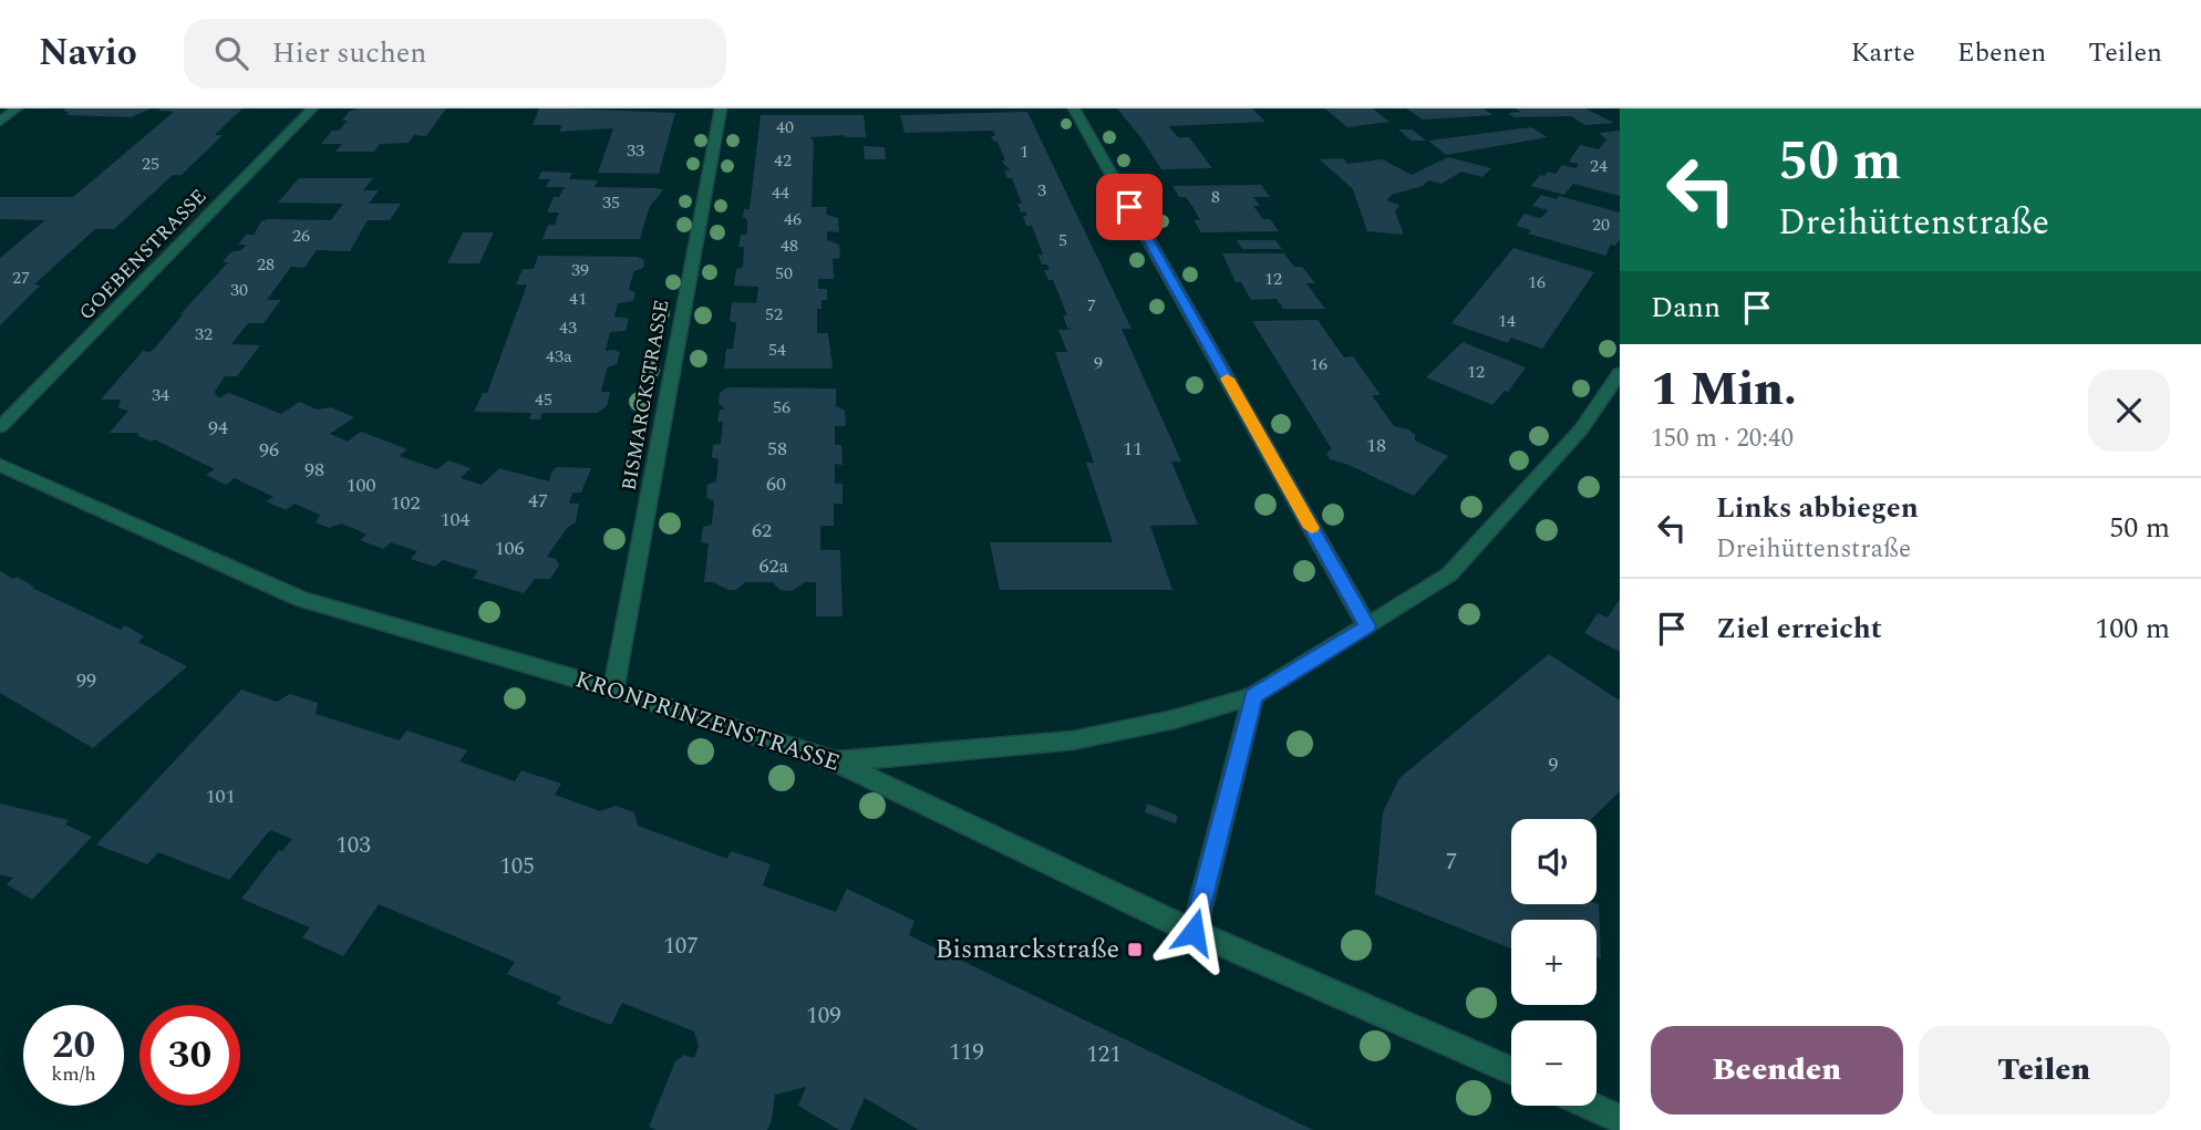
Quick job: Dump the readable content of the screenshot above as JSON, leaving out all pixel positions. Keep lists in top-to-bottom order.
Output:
{
  "streets": {
    "street": ["GOEBENSTRASSE", "BISMARCKSTRASSE", "KRONPRINZENSTRASSE"]
  },
  "crossings": [
    ["BISMARCKSTRASSE", "KRONPRINZENSTRASSE"]
  ],
  "places": {
    "transit": ["Bismarckstraße"]
  },
  "house_numbers": [
    "40",
    "33",
    "1",
    "42",
    "25",
    "24",
    "3",
    "44",
    "8",
    "35",
    "46",
    "20",
    "26",
    "5",
    "48",
    "28",
    "39",
    "50",
    "27",
    "12",
    "16",
    "30",
    "41",
    "7",
    "52",
    "14",
    "43",
    "32",
    "54",
    "43a",
    "9",
    "16",
    "12",
    "34",
    "45",
    "56",
    "94",
    "18",
    "58",
    "11",
    "96",
    "98",
    "60",
    "100",
    "47",
    "102",
    "104",
    "62",
    "106",
    "62a",
    "99",
    "9",
    "101",
    "103",
    "7",
    "105",
    "107",
    "109",
    "119",
    "121"
  ],
  "page": {
    "header": "Navio",
    "search": "Hier suchen",
    "nav": ["Karte", "Ebenen", "Teilen"],
    "turn": ["50 m", "Dreihüttenstraße"],
    "then": "Dann",
    "heading": ["1 Min.", "150 m · 20:40"],
    "list": [
      {
        "name": "Links abbiegen",
        "note": "Dreihüttenstraße",
        "value": "50 m"
      },
      {
        "name": "Ziel erreicht",
        "value": "100 m"
      }
    ],
    "map_buttons": ["+", "−"],
    "speed": "20 km/h",
    "limit": "30",
    "buttons": ["Beenden", "Teilen"]
  }
}
